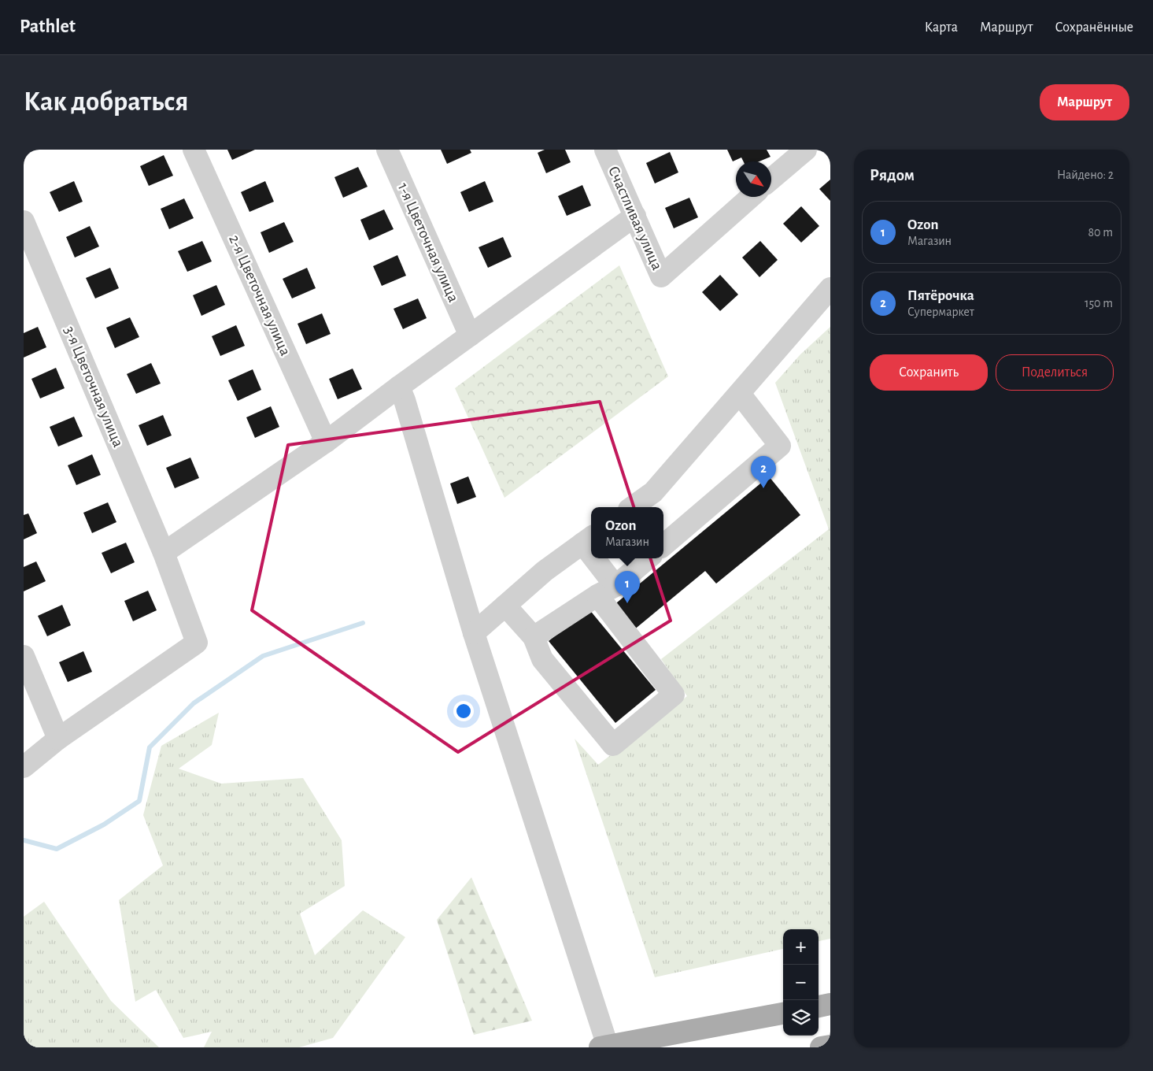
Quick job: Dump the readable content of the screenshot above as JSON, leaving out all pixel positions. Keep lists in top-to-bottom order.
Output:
{
  "streets": {
    "street": [
      "Счастливая улица",
      "1-я Цветочная улица",
      "2-я Цветочная улица",
      "3-я Цветочная улица"
    ]
  },
  "north": "bottom right",
  "page": {
    "header": "Pathlet",
    "nav": ["Карта", "Маршрут", "Сохранённые"],
    "buttons": [
      "Маршрут",
      ["Сохранить", "Поделиться"]
    ],
    "title": "Как добраться",
    "heading": ["Рядом", "Найдено: 2"],
    "list": [
      {
        "mark": "1",
        "name": "Ozon",
        "note": "Магазин",
        "value": "80 m"
      },
      {
        "mark": "2",
        "name": "Пятёрочка",
        "note": "Супермаркет",
        "value": "150 m"
      }
    ],
    "pins": ["2", "1"],
    "popup": ["Ozon", "Магазин"],
    "map_buttons": ["+", "−"]
  }
}
